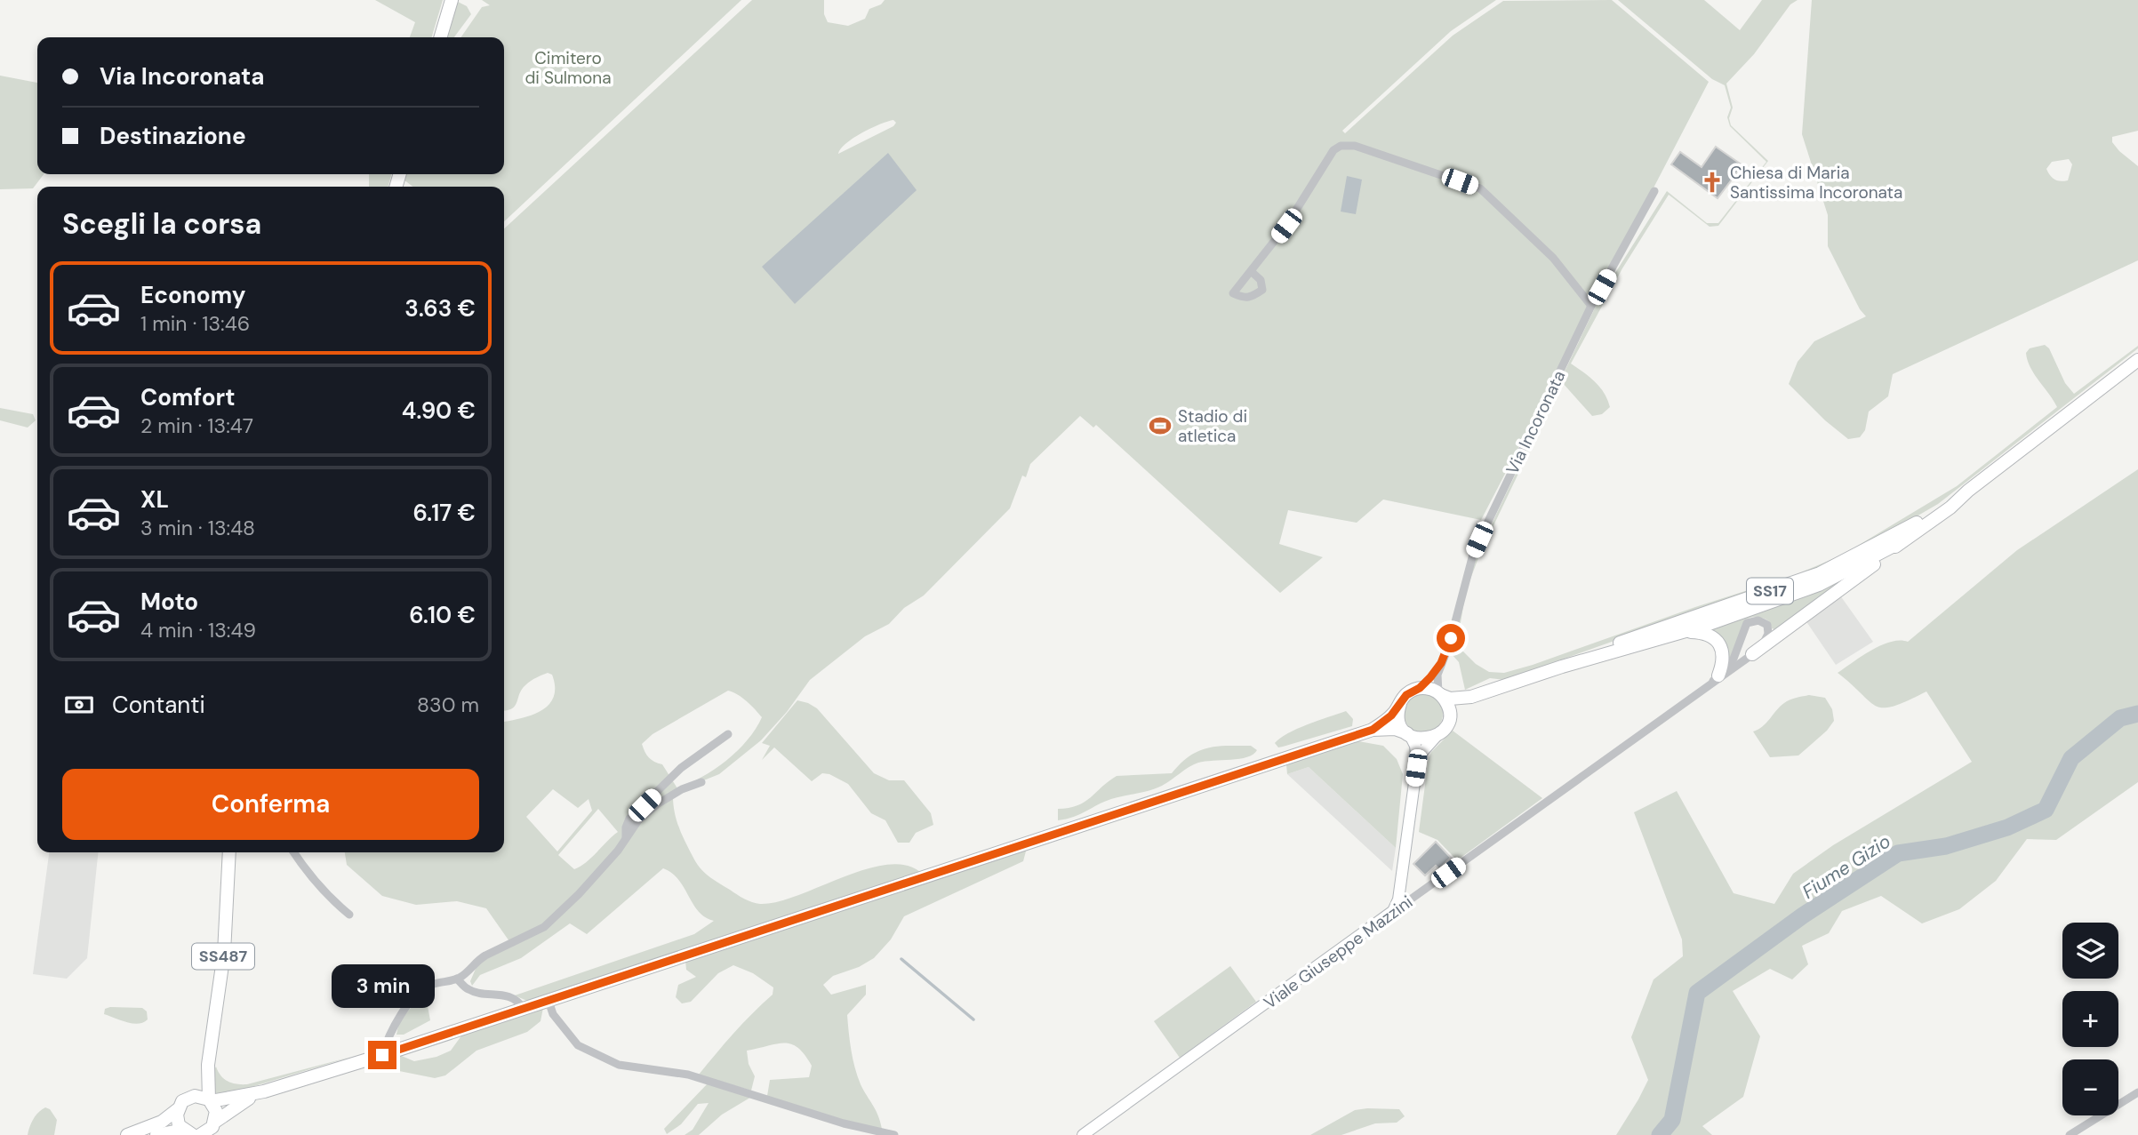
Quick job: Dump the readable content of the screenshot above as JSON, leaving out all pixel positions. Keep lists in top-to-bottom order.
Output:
{
  "streets": {
    "main road": ["SS17", "Viale Giuseppe Mazzini", "SS487"],
    "street": ["Via Incoronata"]
  },
  "crossings": [
    ["Via Incoronata", "SS17"]
  ],
  "water": ["Fiume Gizio"],
  "parks": ["Cimitero di Sulmona"],
  "places": {
    "church": ["Chiesa di Maria Santissima Incoronata"],
    "sports": ["Stadio di atletica"]
  },
  "page": {
    "banner": ["Via Incoronata", "Destinazione"],
    "heading": "Scegli la corsa",
    "list": [
      {
        "name": "Economy",
        "note": "1 min · 13:46",
        "value": "3.63 €"
      },
      {
        "name": "Comfort",
        "note": "2 min · 13:47",
        "value": "4.90 €"
      },
      {
        "name": "XL",
        "note": "3 min · 13:48",
        "value": "6.17 €"
      },
      {
        "name": "Moto",
        "note": "4 min · 13:49",
        "value": "6.10 €"
      }
    ],
    "pay": ["Contanti", "830 m"],
    "buttons": "Conferma",
    "map_buttons": ["+", "−"],
    "bubble": "3 min"
  }
}
